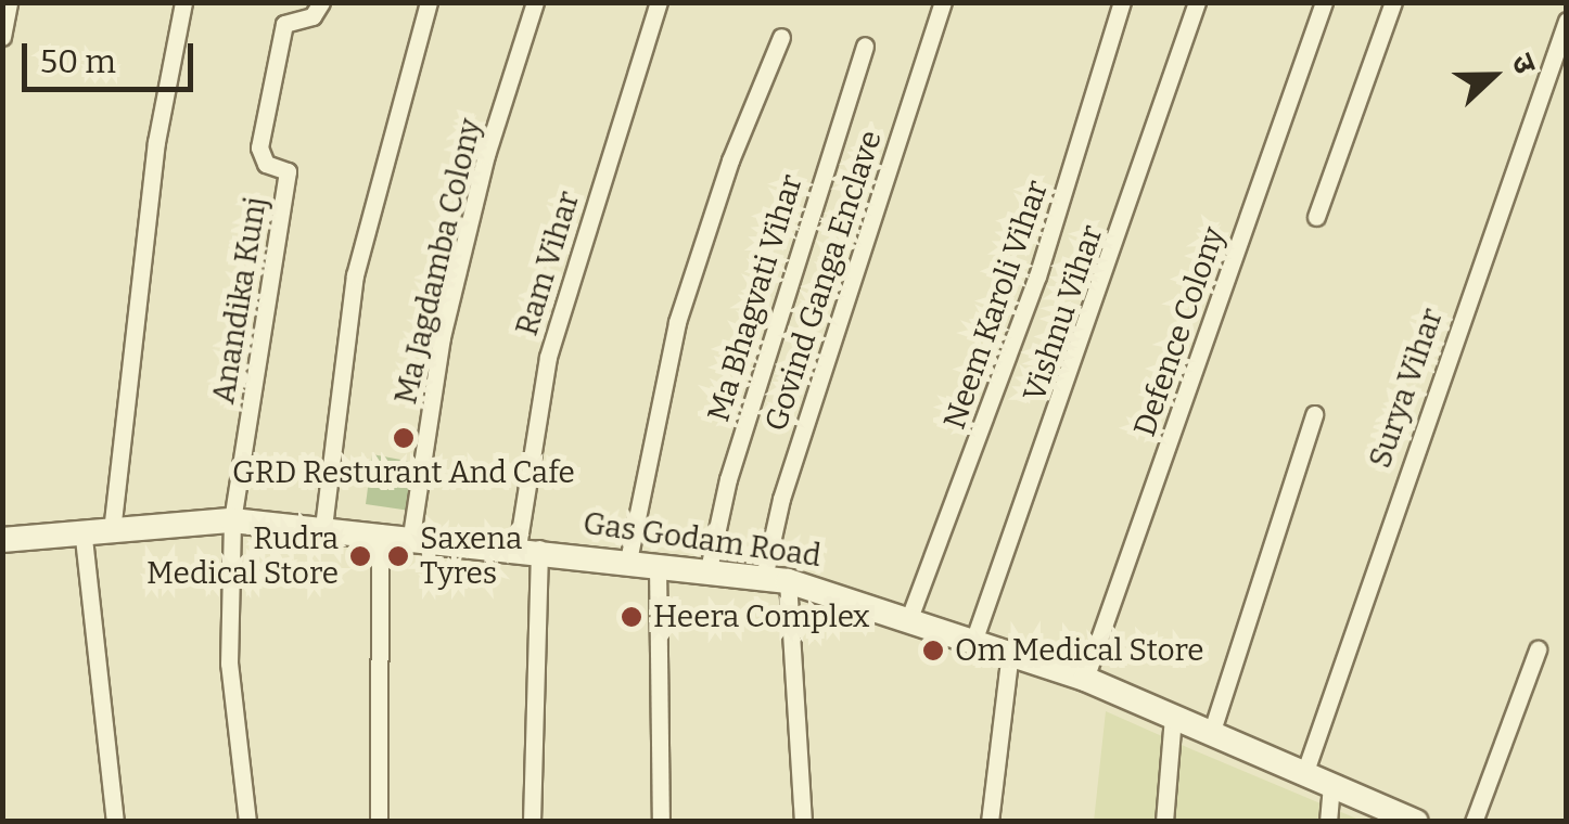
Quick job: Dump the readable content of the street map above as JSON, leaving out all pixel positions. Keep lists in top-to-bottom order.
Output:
{
  "streets": {
    "main road": ["Gas Godam Road"],
    "street": [
      "Ma Jagdamba Colony",
      "Ram Vihar",
      "Govind Ganga Enclave",
      "Ma Bhagvati Vihar",
      "Anandika Kunj",
      "Neem Karoli Vihar",
      "Vishnu Vihar",
      "Defence Colony",
      "Surya Vihar"
    ]
  },
  "crossings": [
    ["Ma Jagdamba Colony", "Gas Godam Road"],
    ["Ram Vihar", "Gas Godam Road"],
    ["Govind Ganga Enclave", "Gas Godam Road"],
    ["Ma Bhagvati Vihar", "Gas Godam Road"],
    ["Anandika Kunj", "Gas Godam Road"],
    ["Neem Karoli Vihar", "Gas Godam Road"],
    ["Vishnu Vihar", "Gas Godam Road"],
    ["Defence Colony", "Gas Godam Road"],
    ["Surya Vihar", "Gas Godam Road"]
  ],
  "places": [
    "GRD Resturant And Cafe",
    "Rudra Medical Store",
    "Saxena Tyres",
    "Heera Complex",
    "Om Medical Store"
  ],
  "scale_bar": "50 m",
  "north": "right"
}
